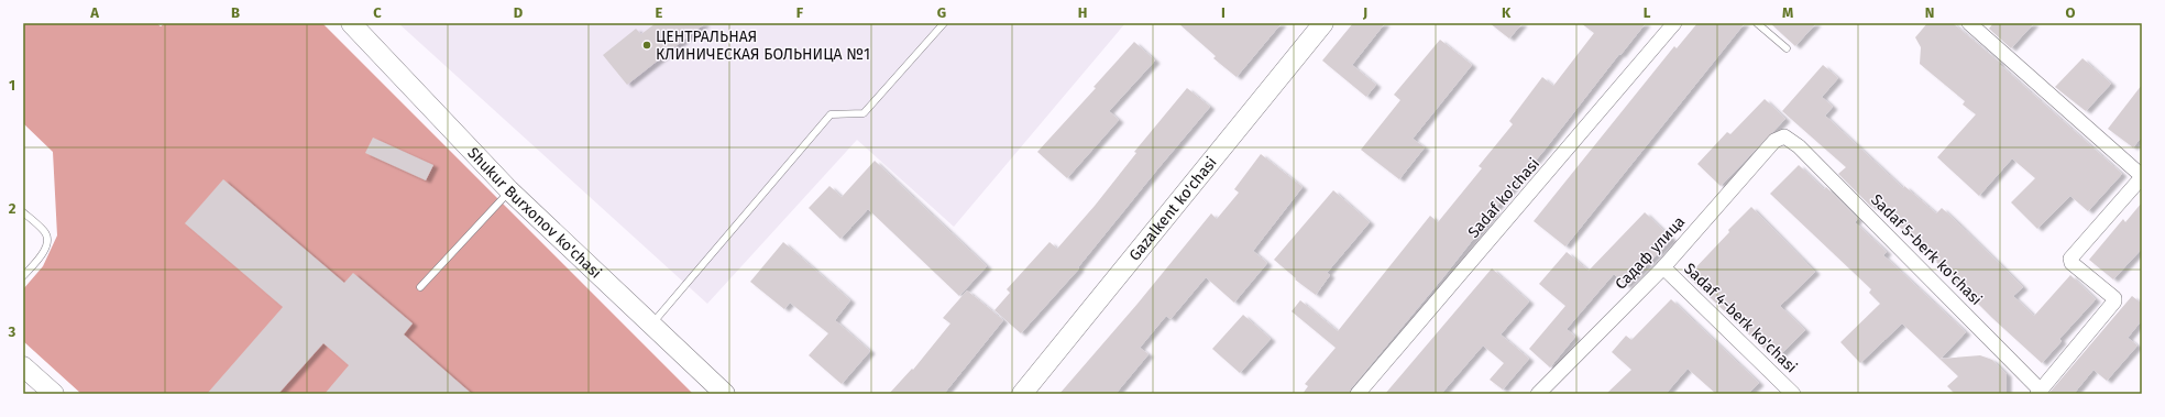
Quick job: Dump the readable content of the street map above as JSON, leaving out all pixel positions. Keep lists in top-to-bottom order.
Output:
{
  "streets": {
    "street": [
      "Sadaf ko'chasi",
      "Gazalkent ko'chasi",
      "Shukur Burxonov ko'chasi",
      "Sadaf 5-berk ko'chasi",
      "Садаф улица",
      "Sadaf 4-berk ko'chasi"
    ]
  },
  "crossings": [
    ["Sadaf 5-berk ko'chasi", "Садаф улица"],
    ["Садаф улица", "Sadaf 4-berk ko'chasi"]
  ],
  "places": ["ЦЕНТРАЛЬНАЯ КЛИНИЧЕСКАЯ БОЛЬНИЦА №1"],
  "grid": {
    "columns": [
      "A",
      "B",
      "C",
      "D",
      "E",
      "F",
      "G",
      "H",
      "I",
      "J",
      "K",
      "L",
      "M",
      "N",
      "O"
    ],
    "rows": ["1", "2", "3"]
  }
}
